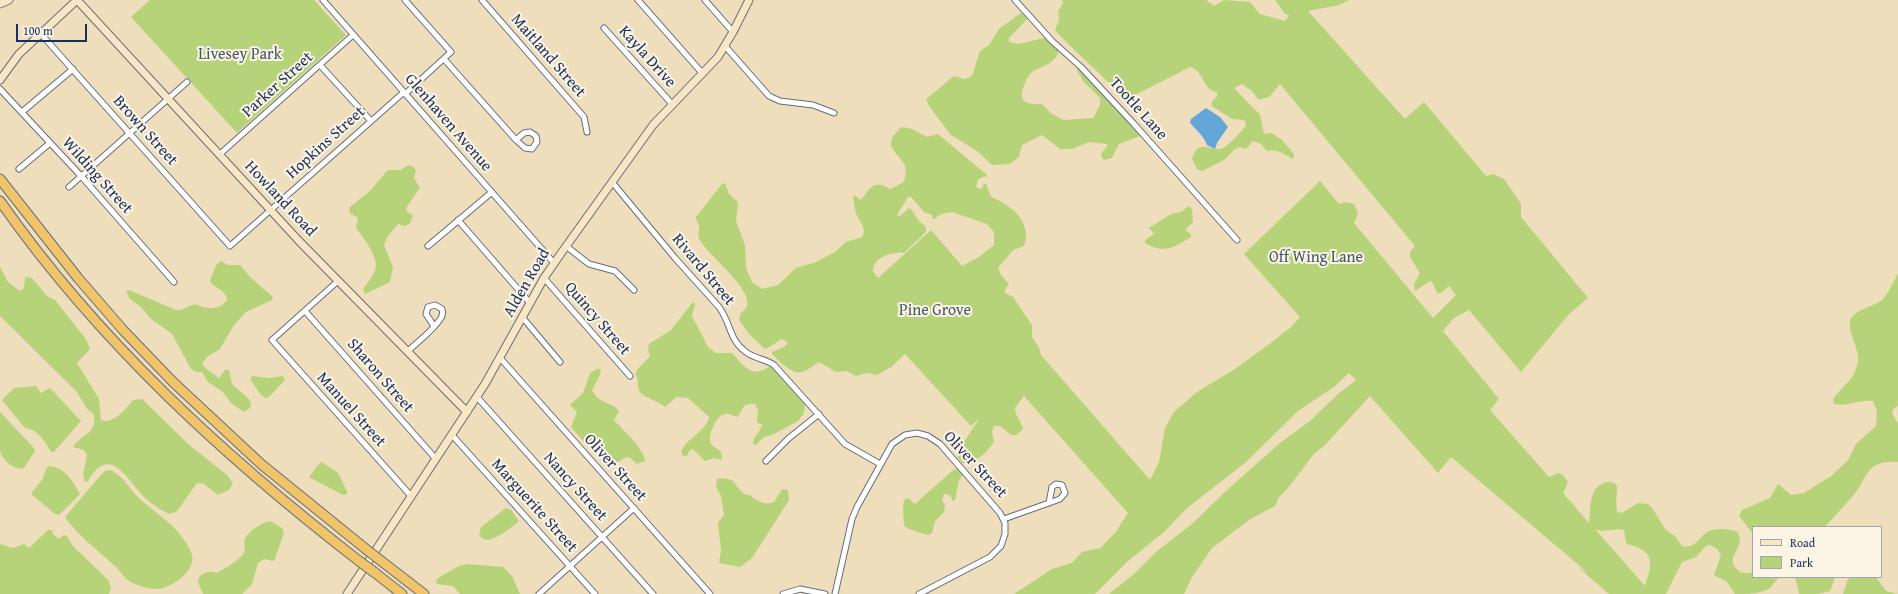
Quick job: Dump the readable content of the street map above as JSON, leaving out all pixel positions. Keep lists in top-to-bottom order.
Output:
{
  "streets": {
    "main road": ["Howland Road", "Alden Road"],
    "street": [
      "Maitland Street",
      "Kayla Drive",
      "Parker Street",
      "Tootle Lane",
      "Glenhaven Avenue",
      "Brown Street",
      "Hopkins Street",
      "Wilding Street",
      "Rivard Street",
      "Quincy Street",
      "Sharon Street",
      "Manuel Street",
      "Oliver Street",
      "Nancy Street",
      "Marguerite Street"
    ]
  },
  "crossings": [
    ["Kayla Drive", "Alden Road"],
    ["Parker Street", "Glenhaven Avenue"],
    ["Parker Street", "Howland Road"],
    ["Glenhaven Avenue", "Hopkins Street"],
    ["Glenhaven Avenue", "Alden Road"],
    ["Brown Street", "Hopkins Street"],
    ["Hopkins Street", "Howland Road"],
    ["Howland Road", "Alden Road"],
    ["Rivard Street", "Alden Road"],
    ["Rivard Street", "Oliver Street"],
    ["Alden Road", "Quincy Street"],
    ["Alden Road", "Sharon Street"],
    ["Alden Road", "Manuel Street"],
    ["Alden Road", "Oliver Street"],
    ["Alden Road", "Nancy Street"],
    ["Alden Road", "Marguerite Street"],
    ["Sharon Street", "Manuel Street"]
  ],
  "parks": ["Livesey Park", "Off Wing Lane", "Pine Grove"],
  "legend": ["Road", "Park"],
  "scale_bar": "100 m"
}
